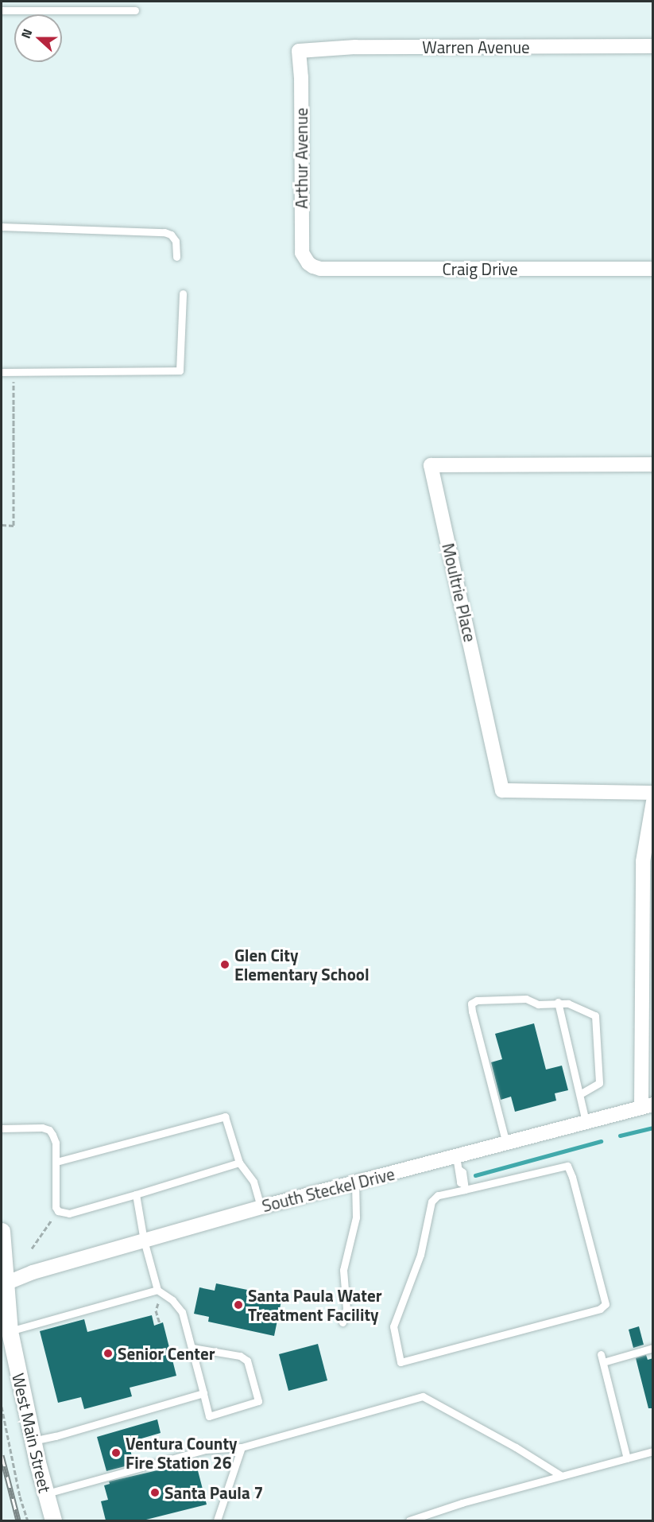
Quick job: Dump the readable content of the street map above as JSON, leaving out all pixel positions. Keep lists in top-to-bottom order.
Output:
{
  "streets": {
    "street": [
      "Warren Avenue",
      "Arthur Avenue",
      "Craig Drive",
      "Moultrie Place",
      "South Steckel Drive",
      "West Main Street"
    ]
  },
  "crossings": [
    ["Warren Avenue", "Arthur Avenue"],
    ["Arthur Avenue", "Craig Drive"],
    ["South Steckel Drive", "West Main Street"]
  ],
  "places": [
    "Glen City Elementary School",
    "Santa Paula Water Treatment Facility",
    "Senior Center",
    "Ventura County Fire Station 26",
    "Santa Paula 7"
  ],
  "north": "left"
}
